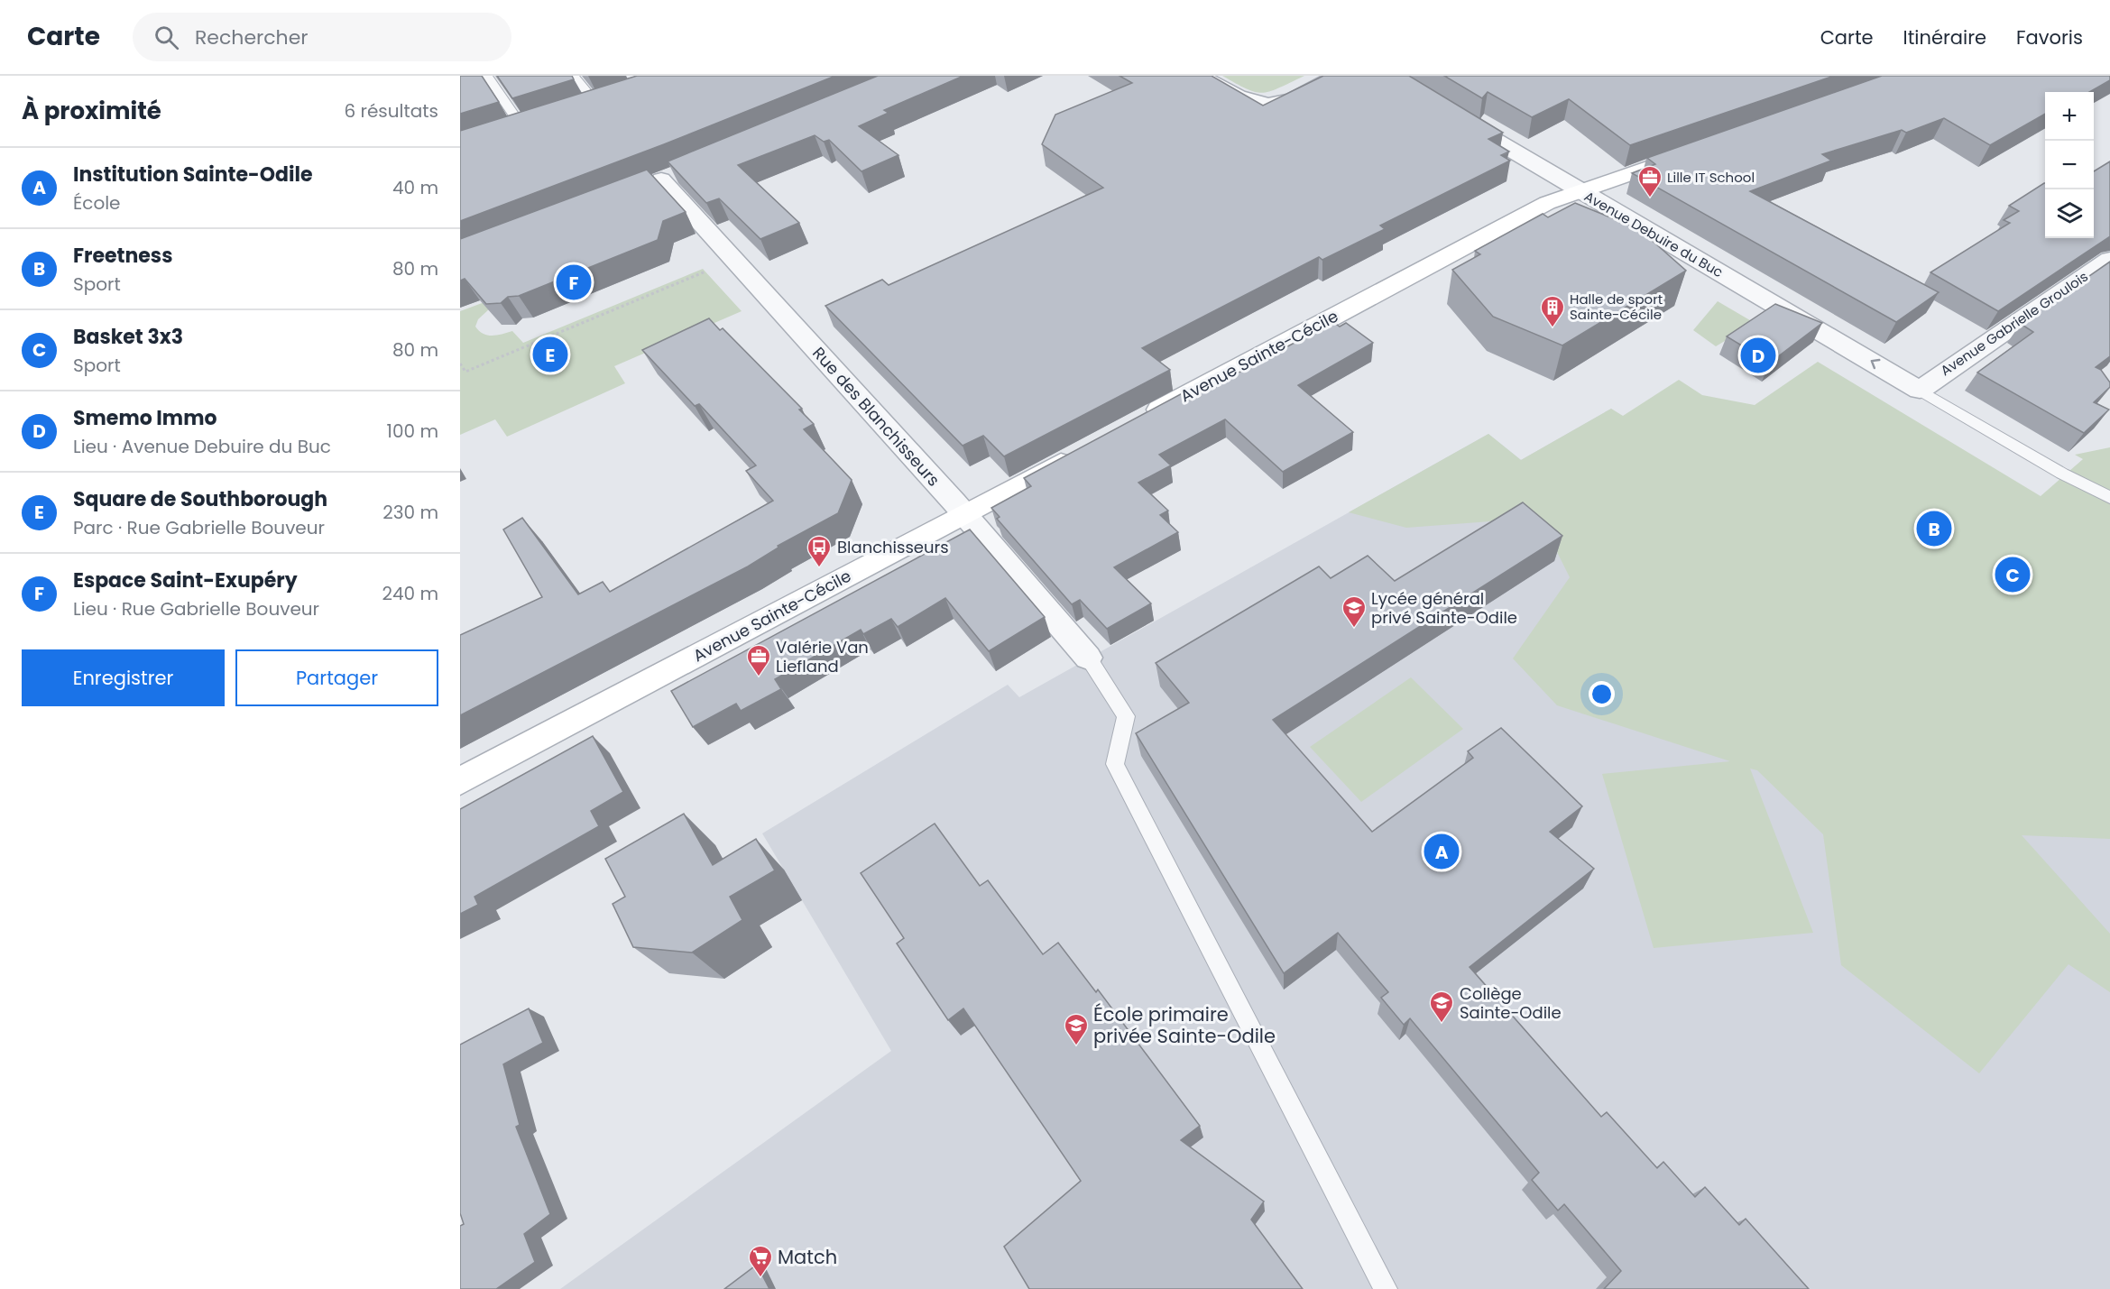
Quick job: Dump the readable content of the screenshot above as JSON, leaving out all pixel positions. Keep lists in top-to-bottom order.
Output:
{
  "streets": {
    "street": [
      "Avenue Debuire du Buc",
      "Avenue Gabrielle Groulois",
      "Avenue Sainte-Cécile",
      "Rue des Blanchisseurs"
    ]
  },
  "crossings": [
    ["Avenue Debuire du Buc", "Avenue Gabrielle Groulois"],
    ["Avenue Debuire du Buc", "Avenue Sainte-Cécile"],
    ["Avenue Sainte-Cécile", "Rue des Blanchisseurs"]
  ],
  "one_way": ["Avenue Debuire du Buc"],
  "places": {
    "office": ["Lille IT School", "Valérie Van Liefland"],
    "building": ["Halle de sport Sainte-Cécile"],
    "bus stop": ["Blanchisseurs"],
    "school or university": ["Lycée général privé Sainte-Odile", "Collège Sainte-Odile", "École primaire privée Sainte-Odile"],
    "supermarket": ["Match"]
  },
  "page": {
    "header": "Carte",
    "search": "Rechercher",
    "nav": ["Carte", "Itinéraire", "Favoris"],
    "heading": ["À proximité", "6 résultats"],
    "map_buttons": ["+", "−"],
    "list": [
      {
        "mark": "A",
        "name": "Institution Sainte-Odile",
        "note": "École",
        "value": "40 m"
      },
      {
        "mark": "B",
        "name": "Freetness",
        "note": "Sport",
        "value": "80 m"
      },
      {
        "mark": "C",
        "name": "Basket 3x3",
        "note": "Sport",
        "value": "80 m"
      },
      {
        "mark": "D",
        "name": "Smemo Immo",
        "note": "Lieu · Avenue Debuire du Buc",
        "value": "100 m"
      },
      {
        "mark": "E",
        "name": "Square de Southborough",
        "note": "Parc · Rue Gabrielle Bouveur",
        "value": "230 m"
      },
      {
        "mark": "F",
        "name": "Espace Saint-Exupéry",
        "note": "Lieu · Rue Gabrielle Bouveur",
        "value": "240 m"
      }
    ],
    "pins": [
      "F",
      "E",
      "D",
      "B",
      "C",
      "A"
    ],
    "buttons": ["Enregistrer", "Partager"]
  }
}
